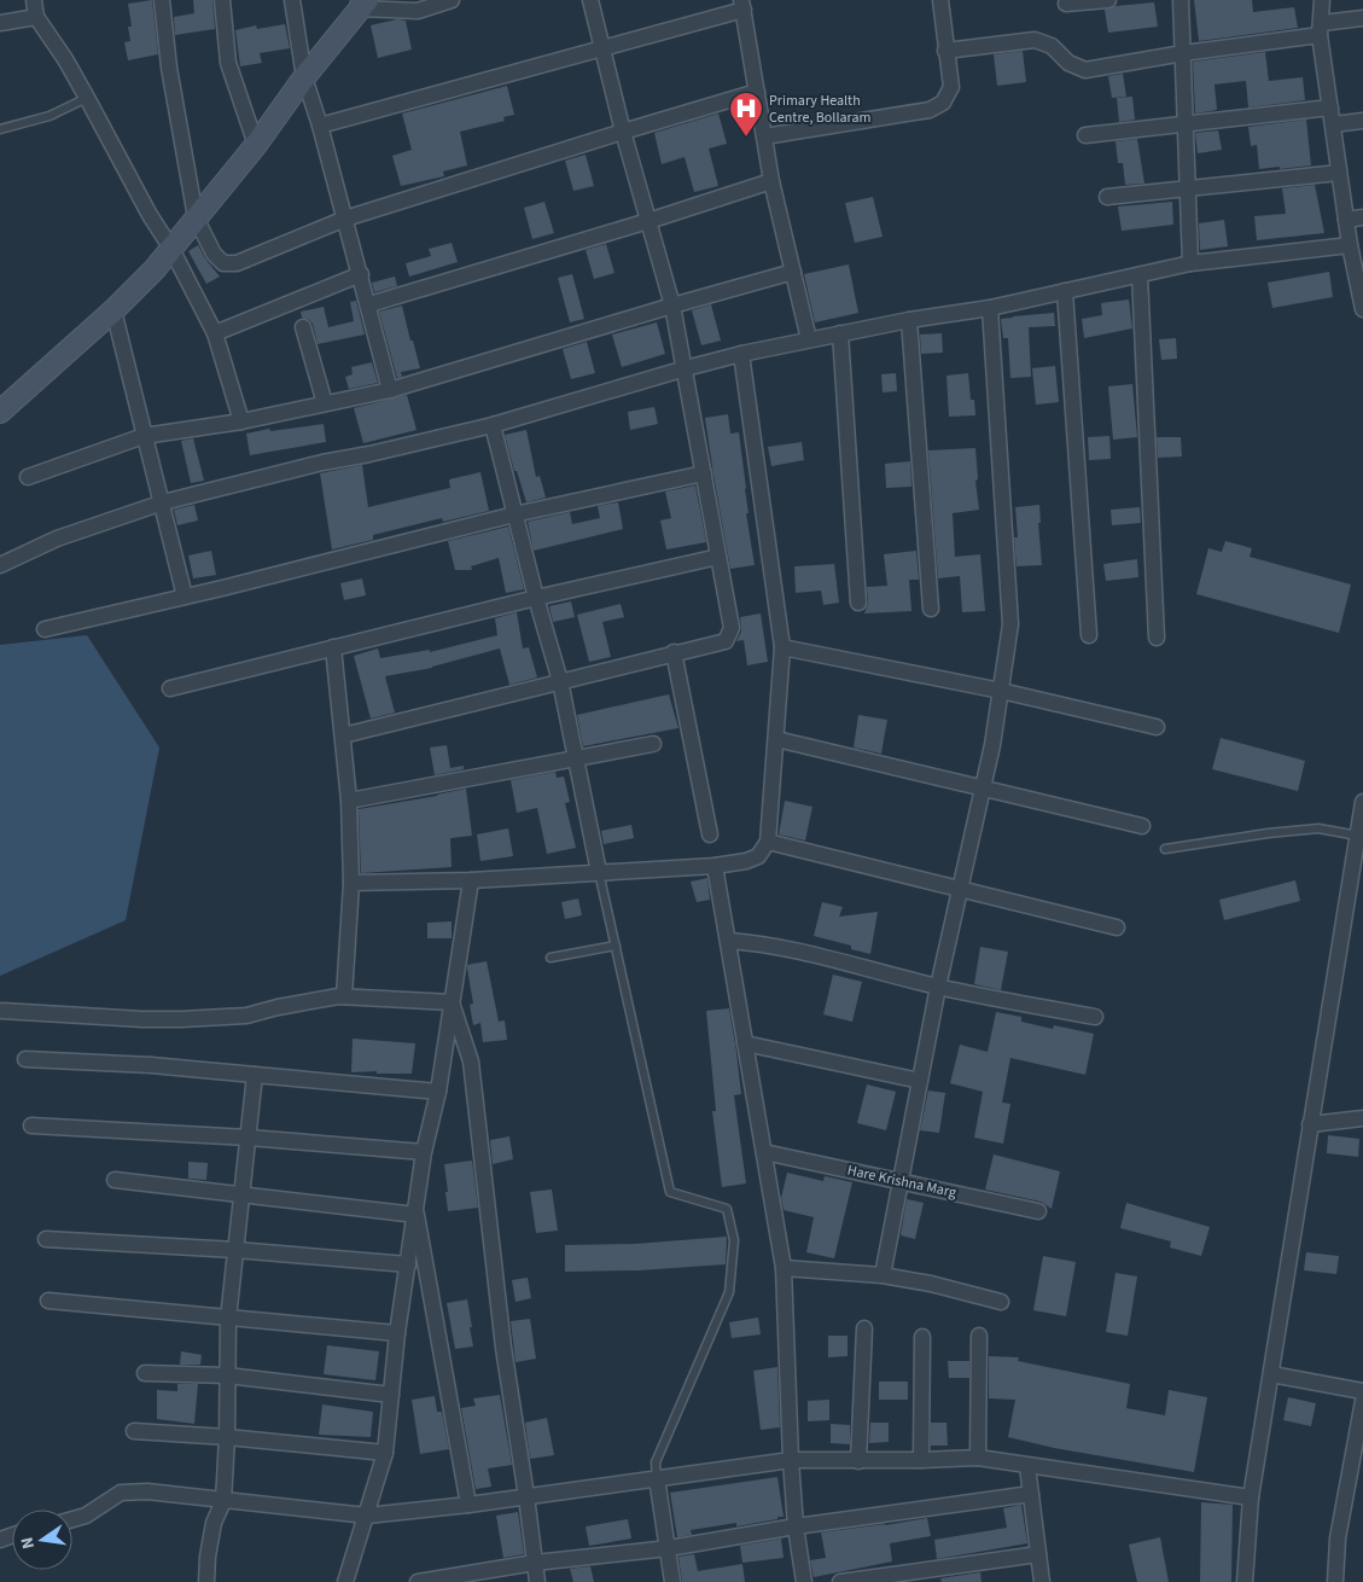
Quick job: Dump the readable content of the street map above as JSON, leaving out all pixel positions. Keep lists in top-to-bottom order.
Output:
{
  "streets": {
    "street": ["Hare Krishna Marg"]
  },
  "places": {
    "hospital": ["Primary Health Centre, Bollaram"]
  },
  "north": "left"
}
